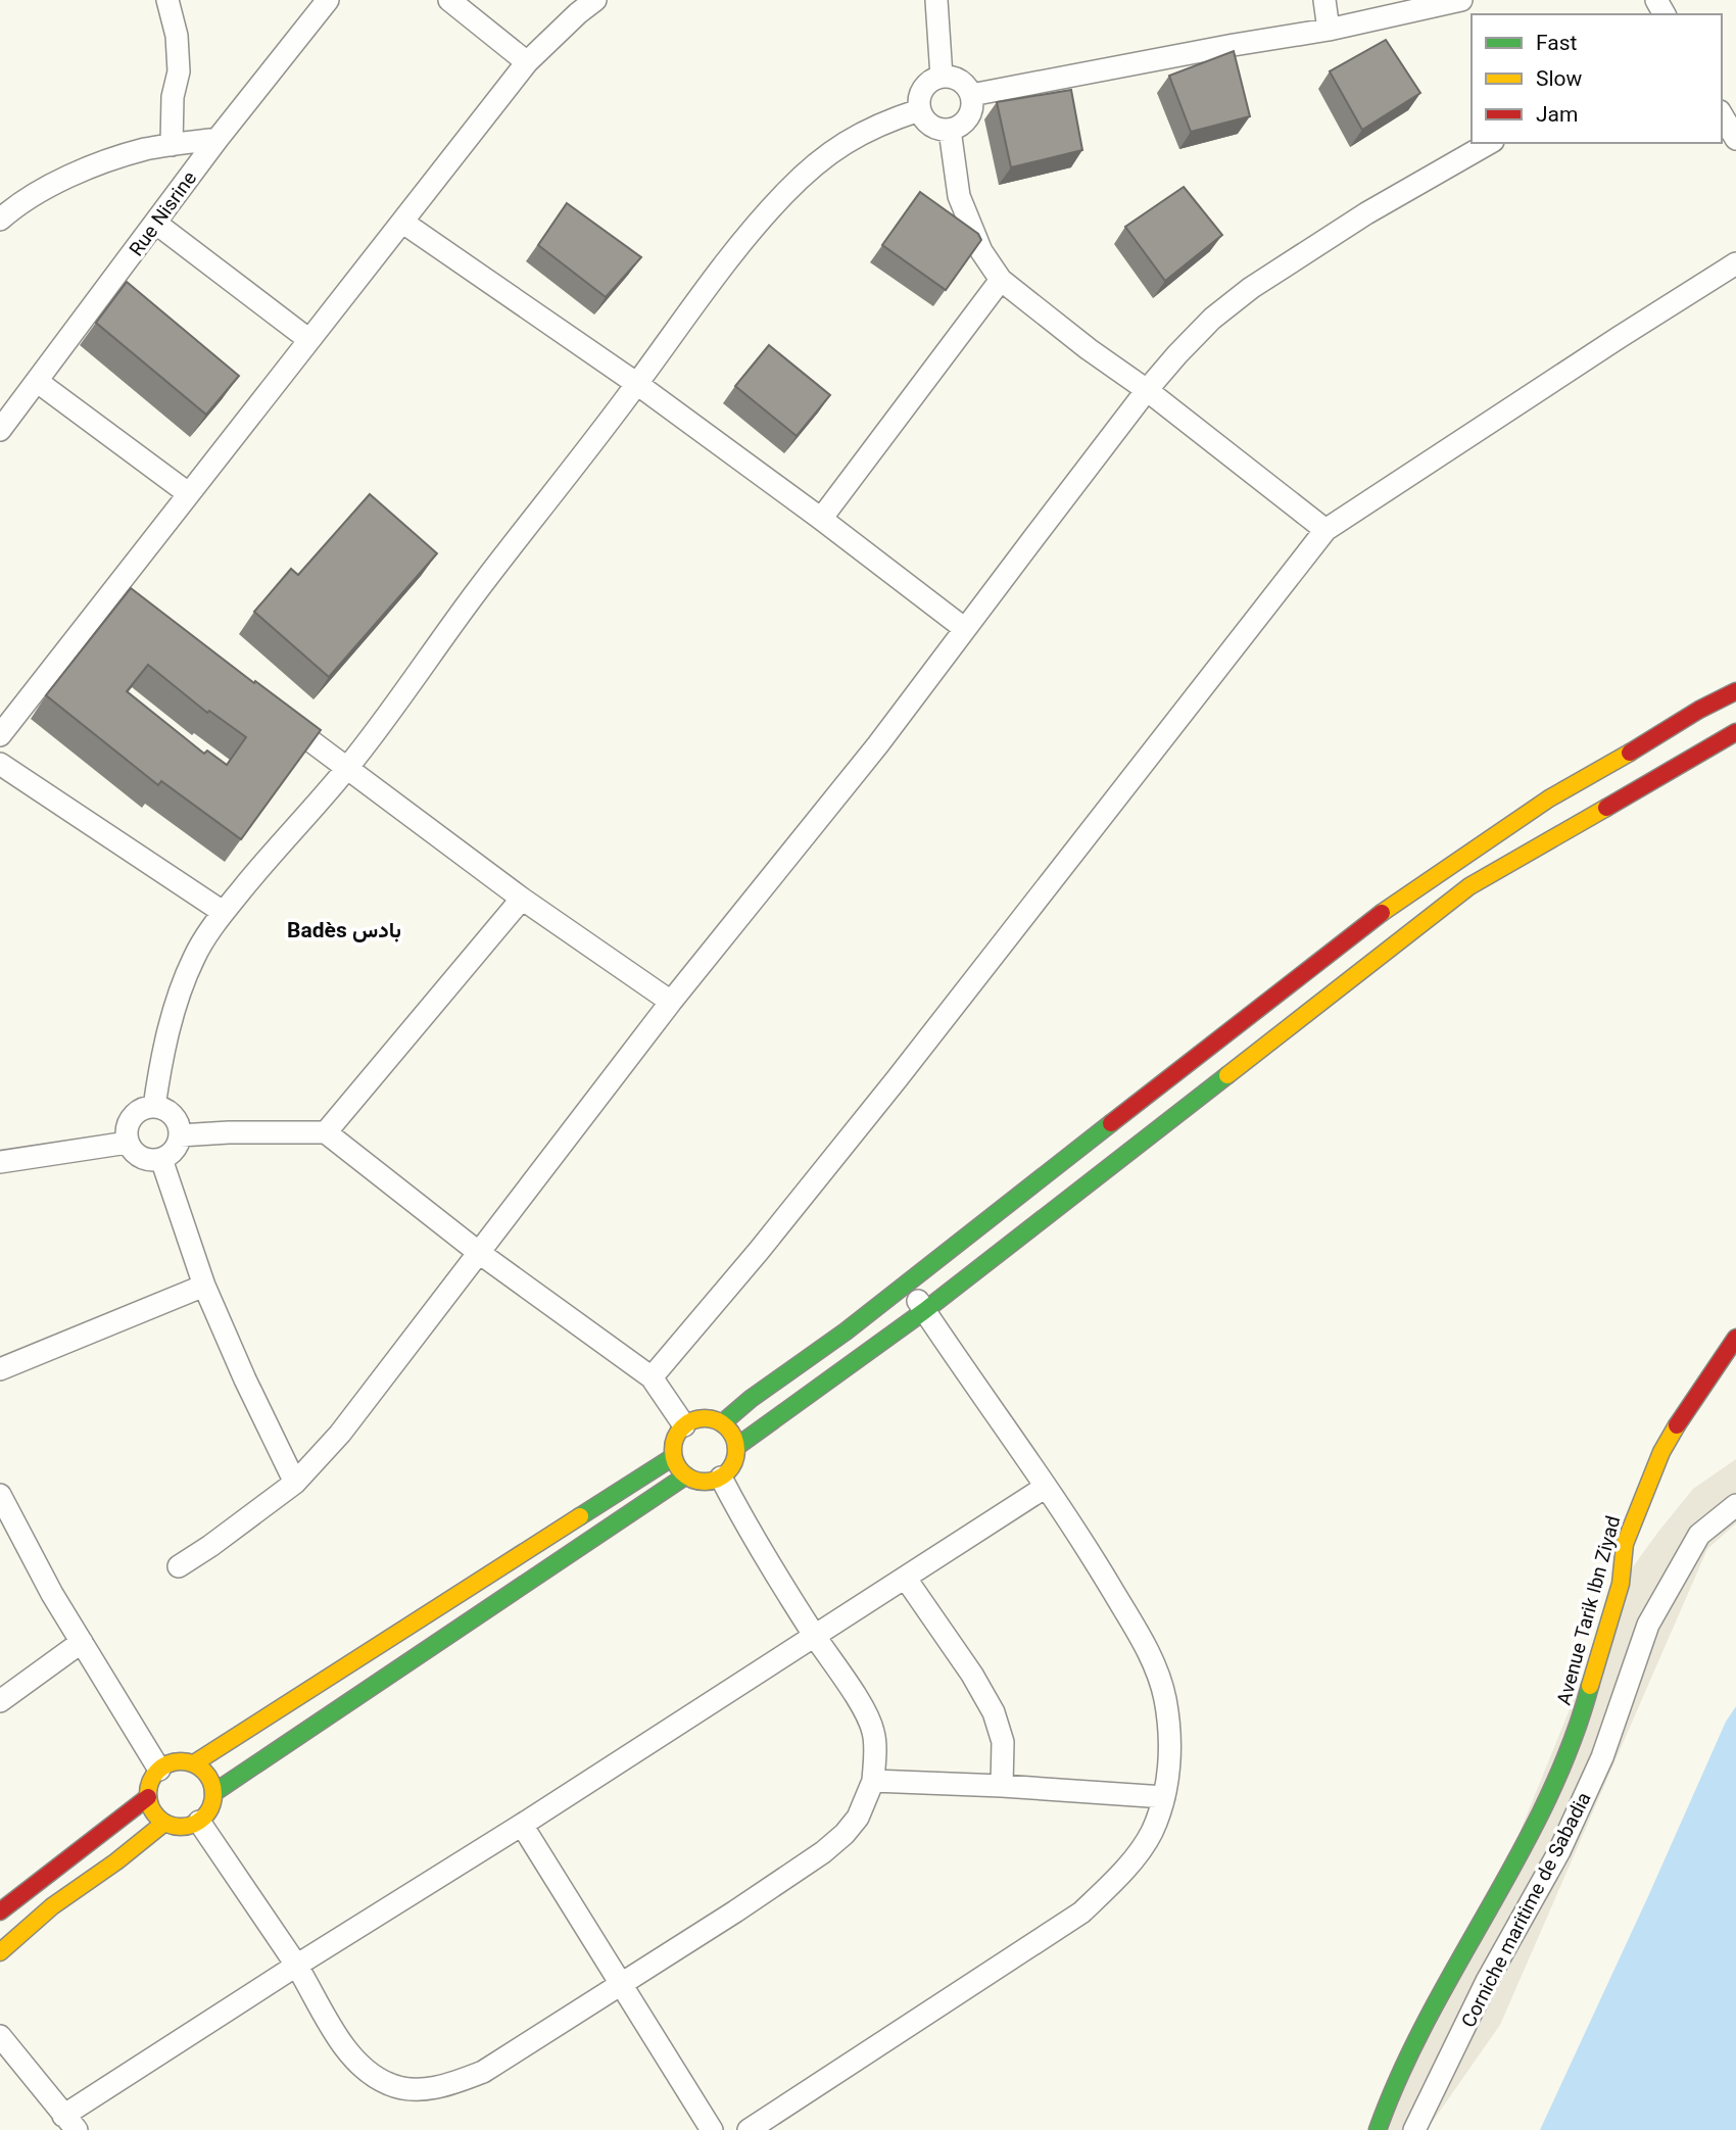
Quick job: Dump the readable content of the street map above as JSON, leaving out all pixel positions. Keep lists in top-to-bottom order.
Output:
{
  "streets": {
    "street": ["Rue Nisrine", "Avenue Tarik Ibn Ziyad", "Corniche maritime de Sabadia"]
  },
  "districts": ["Badès بادس"],
  "legend": ["Fast", "Slow", "Jam"]
}
